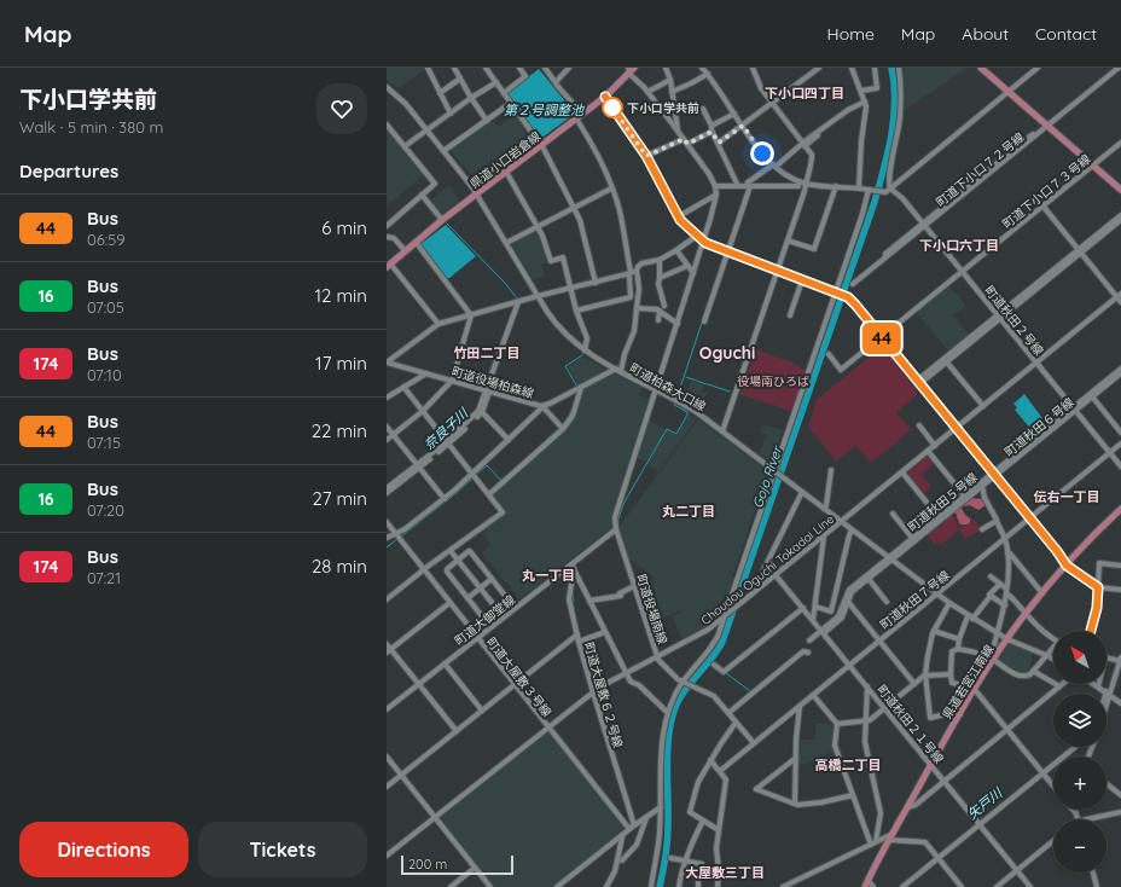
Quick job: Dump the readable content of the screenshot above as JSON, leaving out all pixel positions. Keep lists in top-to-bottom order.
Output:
{
  "streets": {
    "main road": ["県道小口岩倉線", "県道若宮江南線"],
    "street": [
      "町道下小口７２号線",
      "町道下小口７３号線",
      "町道秋田２号線",
      "町道役場柏森線",
      "町道柏森大口線",
      "町道秋田６号線",
      "町道秋田５号線",
      "Choudou Oguchi Tokadai Line",
      "町道秋田７号線",
      "町道役場南線",
      "町道大御堂線",
      "町道大屋敷３号線",
      "町道大屋敷６２号線",
      "町道秋田２１号線"
    ]
  },
  "crossings": [
    ["県道小口岩倉線", "町道柏森大口線"],
    ["町道下小口７２号線", "町道秋田２号線"],
    ["町道下小口７３号線", "町道秋田２号線"],
    ["町道秋田２号線", "町道秋田６号線"],
    ["町道秋田２号線", "Choudou Oguchi Tokadai Line"],
    ["町道秋田２号線", "町道秋田７号線"],
    ["町道役場柏森線", "町道柏森大口線"],
    ["町道柏森大口線", "町道秋田６号線"],
    ["町道柏森大口線", "町道秋田５号線"],
    ["町道柏森大口線", "Choudou Oguchi Tokadai Line"],
    ["町道柏森大口線", "町道秋田７号線"],
    ["町道柏森大口線", "町道役場南線"],
    ["町道柏森大口線", "県道若宮江南線"],
    ["町道秋田６号線", "町道秋田５号線"],
    ["町道秋田６号線", "町道秋田２１号線"],
    ["町道秋田５号線", "町道秋田２１号線"],
    ["Choudou Oguchi Tokadai Line", "町道役場南線"],
    ["Choudou Oguchi Tokadai Line", "町道大屋敷３号線"],
    ["Choudou Oguchi Tokadai Line", "町道大屋敷６２号線"],
    ["Choudou Oguchi Tokadai Line", "町道秋田２１号線"],
    ["町道秋田７号線", "町道役場南線"],
    ["町道秋田７号線", "町道秋田２１号線"],
    ["町道役場南線", "町道大御堂線"],
    ["町道大御堂線", "町道大屋敷３号線"],
    ["町道大御堂線", "町道大屋敷６２号線"],
    ["県道若宮江南線", "町道秋田２１号線"]
  ],
  "districts": [
    "下小口四丁目",
    "下小口六丁目",
    "竹田二丁目",
    "Oguchi",
    "伝右一丁目",
    "丸二丁目",
    "丸一丁目",
    "高橋二丁目",
    "大屋敷三丁目"
  ],
  "water": [
    "第２号調整池",
    "奈良子川",
    "Gojo River",
    "矢戸川"
  ],
  "parks": ["役場南ひろば"],
  "places": ["下小口学共前"],
  "lines": ["bus line 44"],
  "scale_bar": "200 m",
  "north": "top left",
  "page": {
    "header": "Map",
    "nav": [
      "Home",
      "Map",
      "About",
      "Contact"
    ],
    "heading": [
      ["下小口学共前", "Walk · 5 min · 380 m"],
      "Departures"
    ],
    "on_map": "44",
    "list": [
      {
        "mark": "44",
        "name": "Bus",
        "note": "06:59",
        "value": "6 min"
      },
      {
        "mark": "16",
        "name": "Bus",
        "note": "07:05",
        "value": "12 min"
      },
      {
        "mark": "174",
        "name": "Bus",
        "note": "07:10",
        "value": "17 min"
      },
      {
        "mark": "44",
        "name": "Bus",
        "note": "07:15",
        "value": "22 min"
      },
      {
        "mark": "16",
        "name": "Bus",
        "note": "07:20",
        "value": "27 min"
      },
      {
        "mark": "174",
        "name": "Bus",
        "note": "07:21",
        "value": "28 min"
      }
    ],
    "map_buttons": ["+", "−"],
    "buttons": ["Directions", "Tickets"],
    "scale": "200 m"
  }
}
